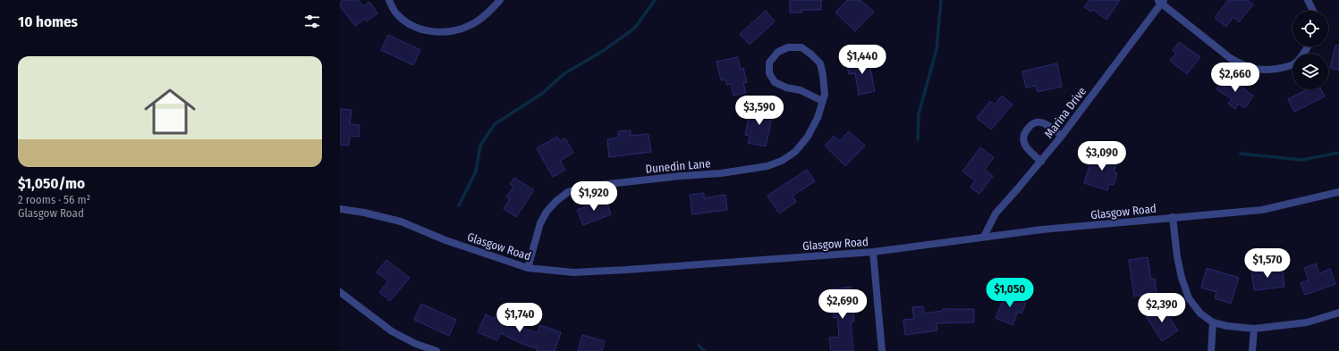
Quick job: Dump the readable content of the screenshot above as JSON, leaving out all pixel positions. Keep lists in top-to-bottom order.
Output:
{
  "streets": {
    "street": ["Marina Drive", "Dunedin Lane", "Glasgow Road"]
  },
  "crossings": [
    ["Marina Drive", "Glasgow Road"],
    ["Dunedin Lane", "Glasgow Road"]
  ],
  "page": {
    "heading": "10 homes",
    "list": [
      {
        "name": "$1,050/mo",
        "note": "2 rooms · 56 m² · Glasgow Road"
      }
    ],
    "price": [
      "$1,440",
      "$2,660",
      "$3,590",
      "$3,090",
      "$1,920",
      "$1,570",
      "$1,050",
      "$2,690",
      "$2,390",
      "$1,740"
    ]
  }
}
